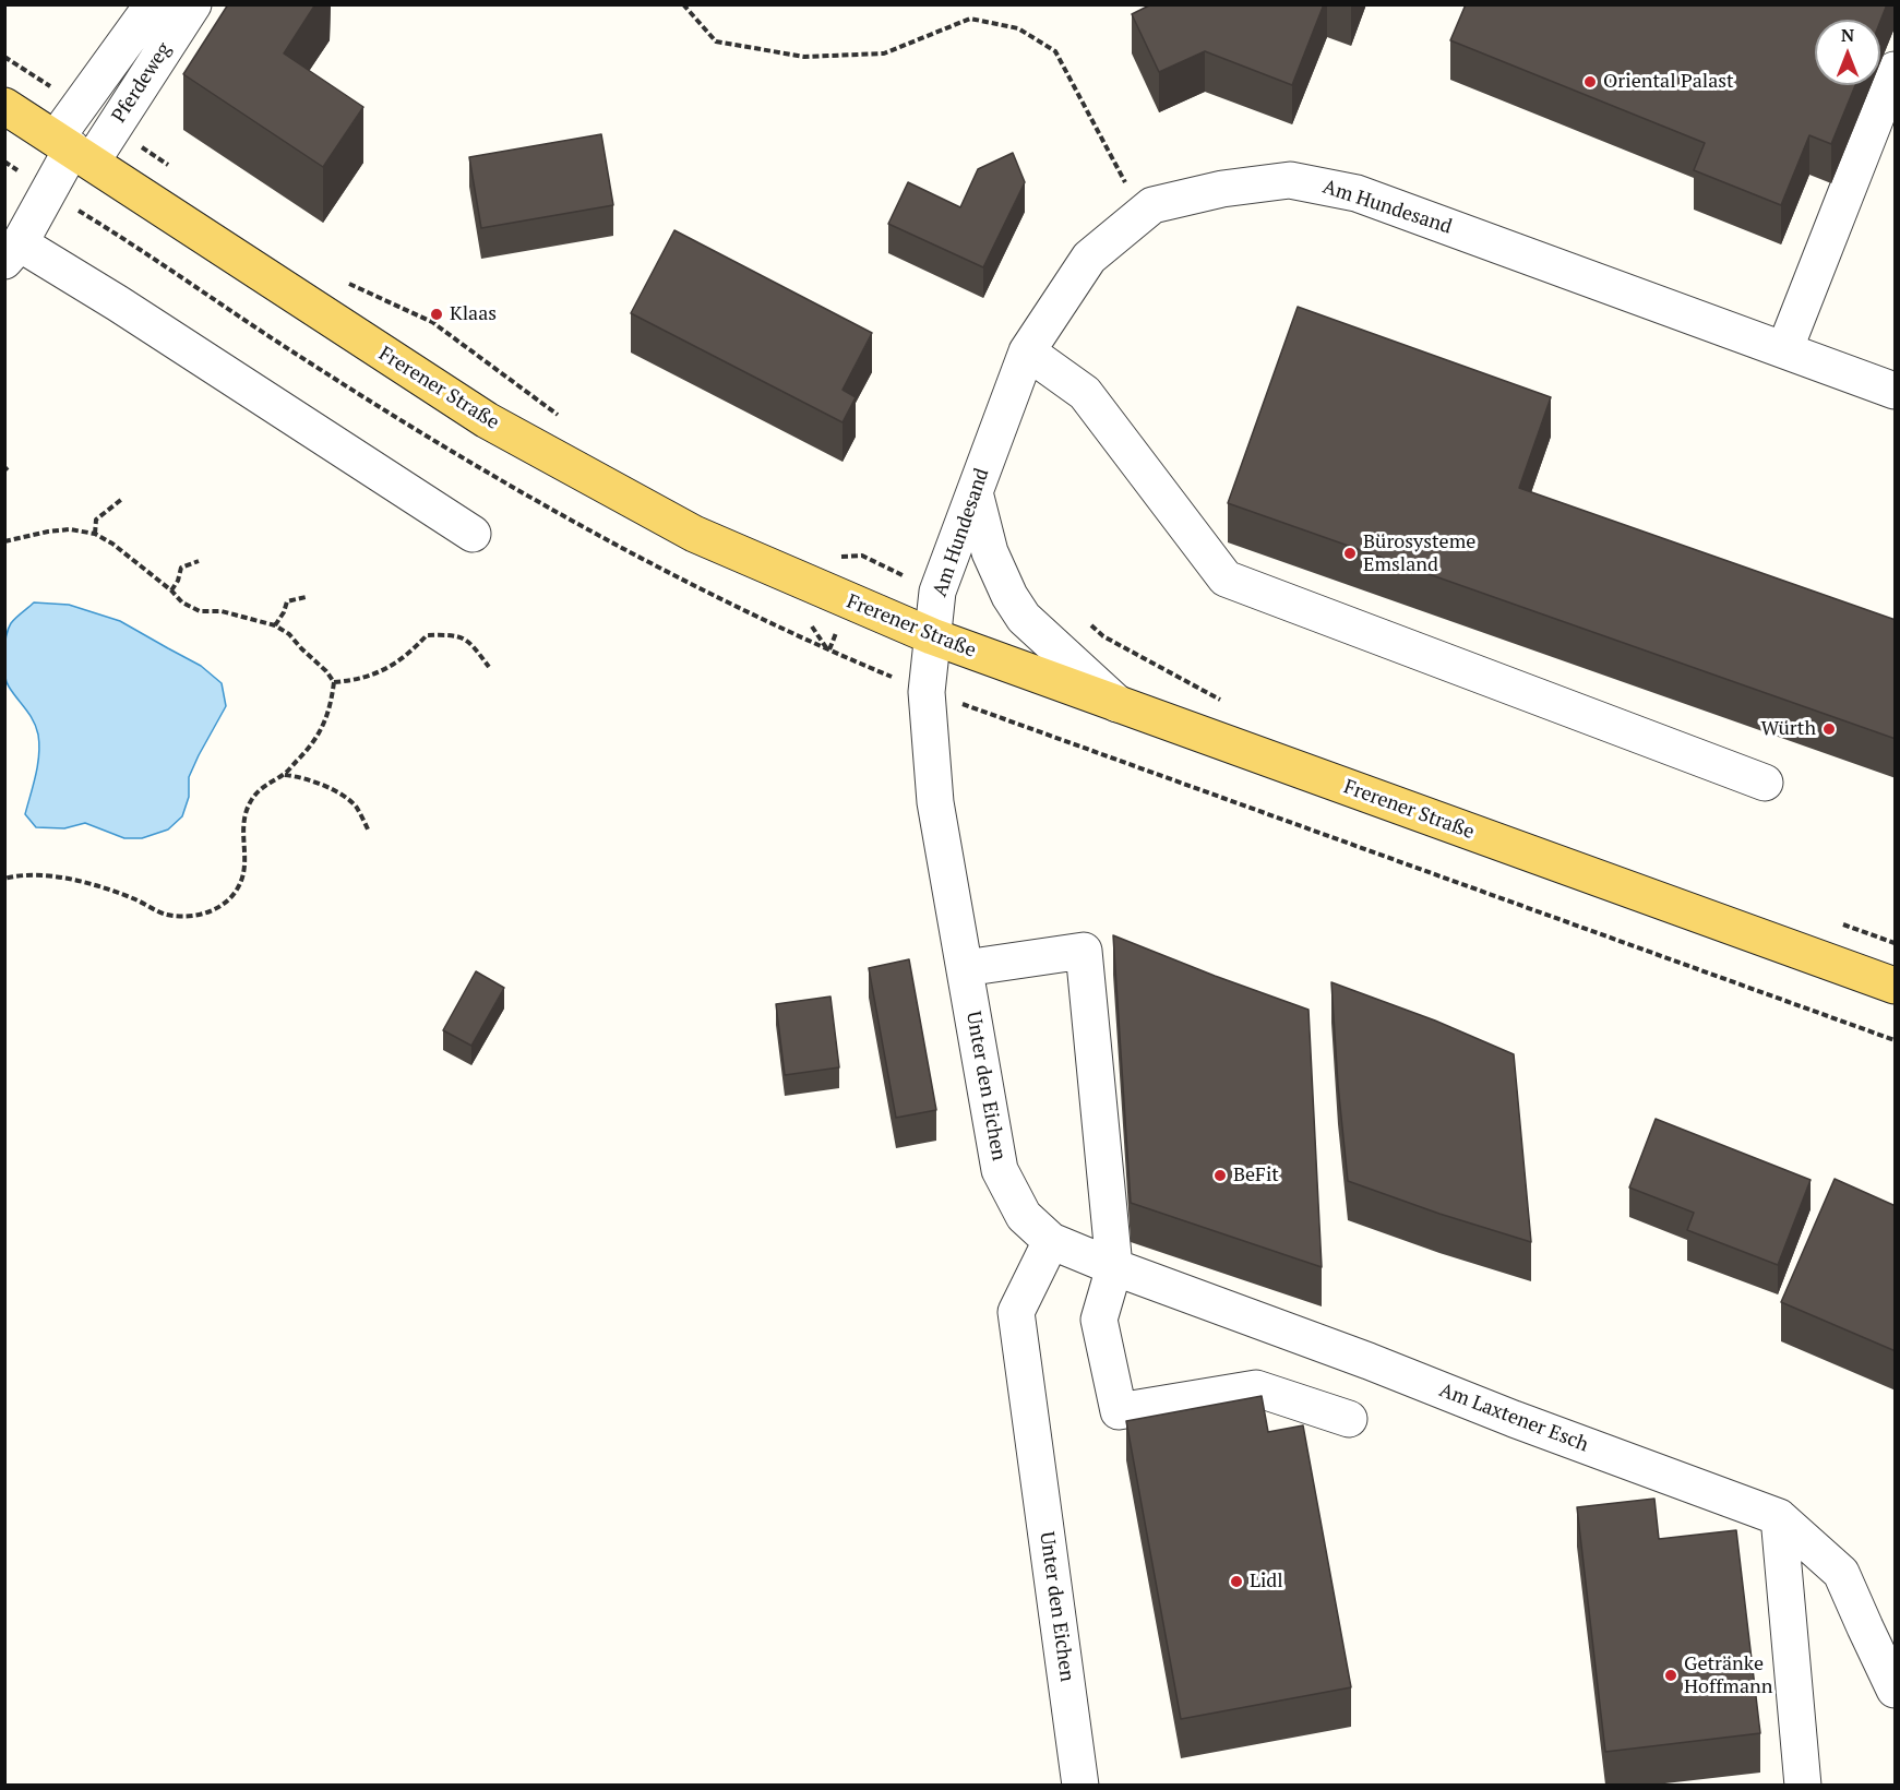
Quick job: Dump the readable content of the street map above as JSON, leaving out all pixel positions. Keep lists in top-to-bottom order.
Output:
{
  "streets": {
    "main road": ["Frerener Straße"],
    "street": [
      "Pferdeweg",
      "Am Hundesand",
      "Unter den Eichen",
      "Am Laxtener Esch"
    ]
  },
  "crossings": [
    ["Pferdeweg", "Frerener Straße"],
    ["Am Hundesand", "Frerener Straße"],
    ["Am Hundesand", "Unter den Eichen"],
    ["Frerener Straße", "Unter den Eichen"],
    ["Unter den Eichen", "Am Laxtener Esch"]
  ],
  "places": [
    "Oriental Palast",
    "Klaas",
    "Bürosysteme Emsland",
    "Würth",
    "BeFit",
    "Lidl",
    "Getränke Hoffmann"
  ],
  "north": "top"
}
